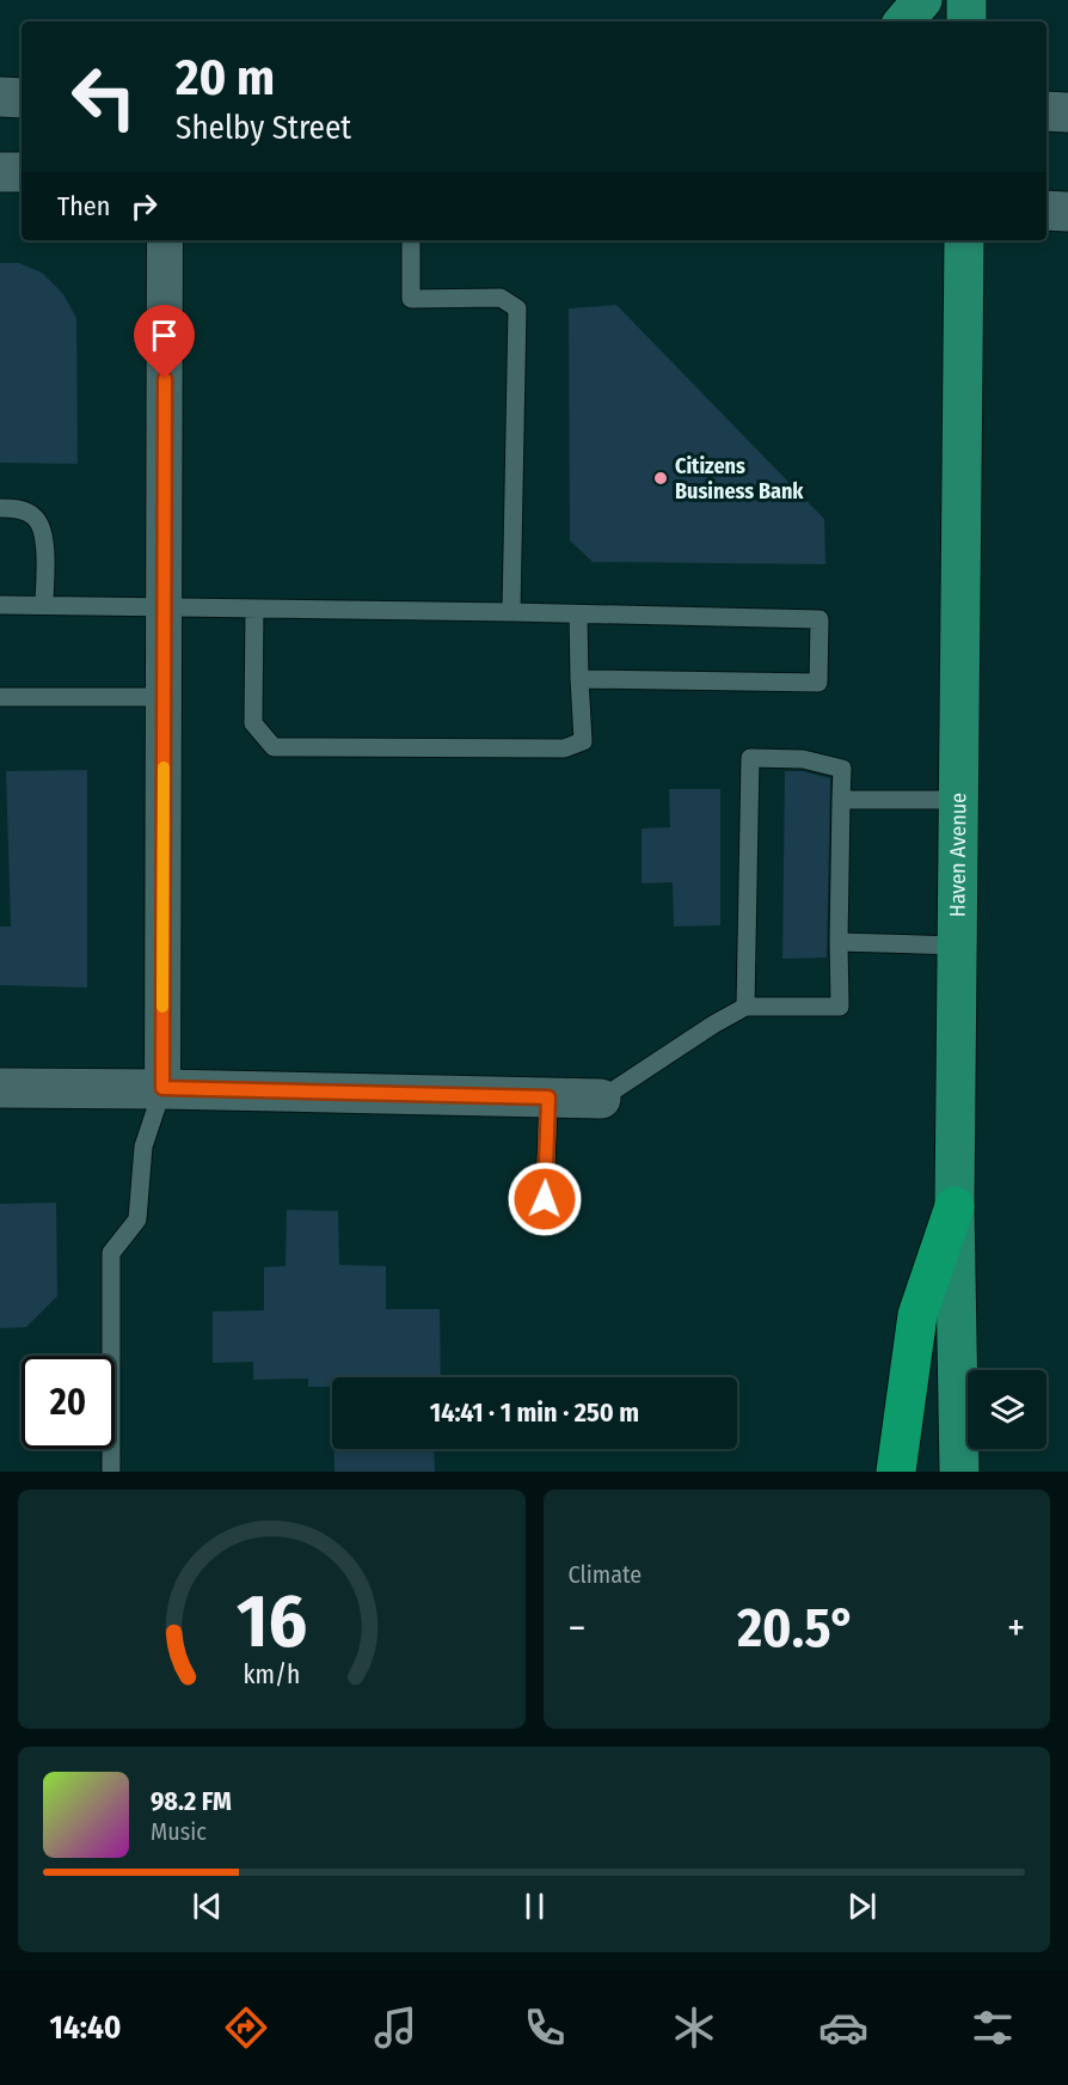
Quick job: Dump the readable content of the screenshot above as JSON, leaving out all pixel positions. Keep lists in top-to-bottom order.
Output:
{
  "streets": {
    "main road": ["Haven Avenue"]
  },
  "places": ["Citizens Business Bank"],
  "page": {
    "turn": ["20 m", "Shelby Street"],
    "then": "Then",
    "limit": "20",
    "trip": "14:41 · 1 min · 250 m",
    "tile": "Climate",
    "heat": ["−", "20.5°", "+"],
    "song": ["98.2 FM", "Music"],
    "tabs": "14:40",
    "gauge": ["16", "km/h"]
  }
}
